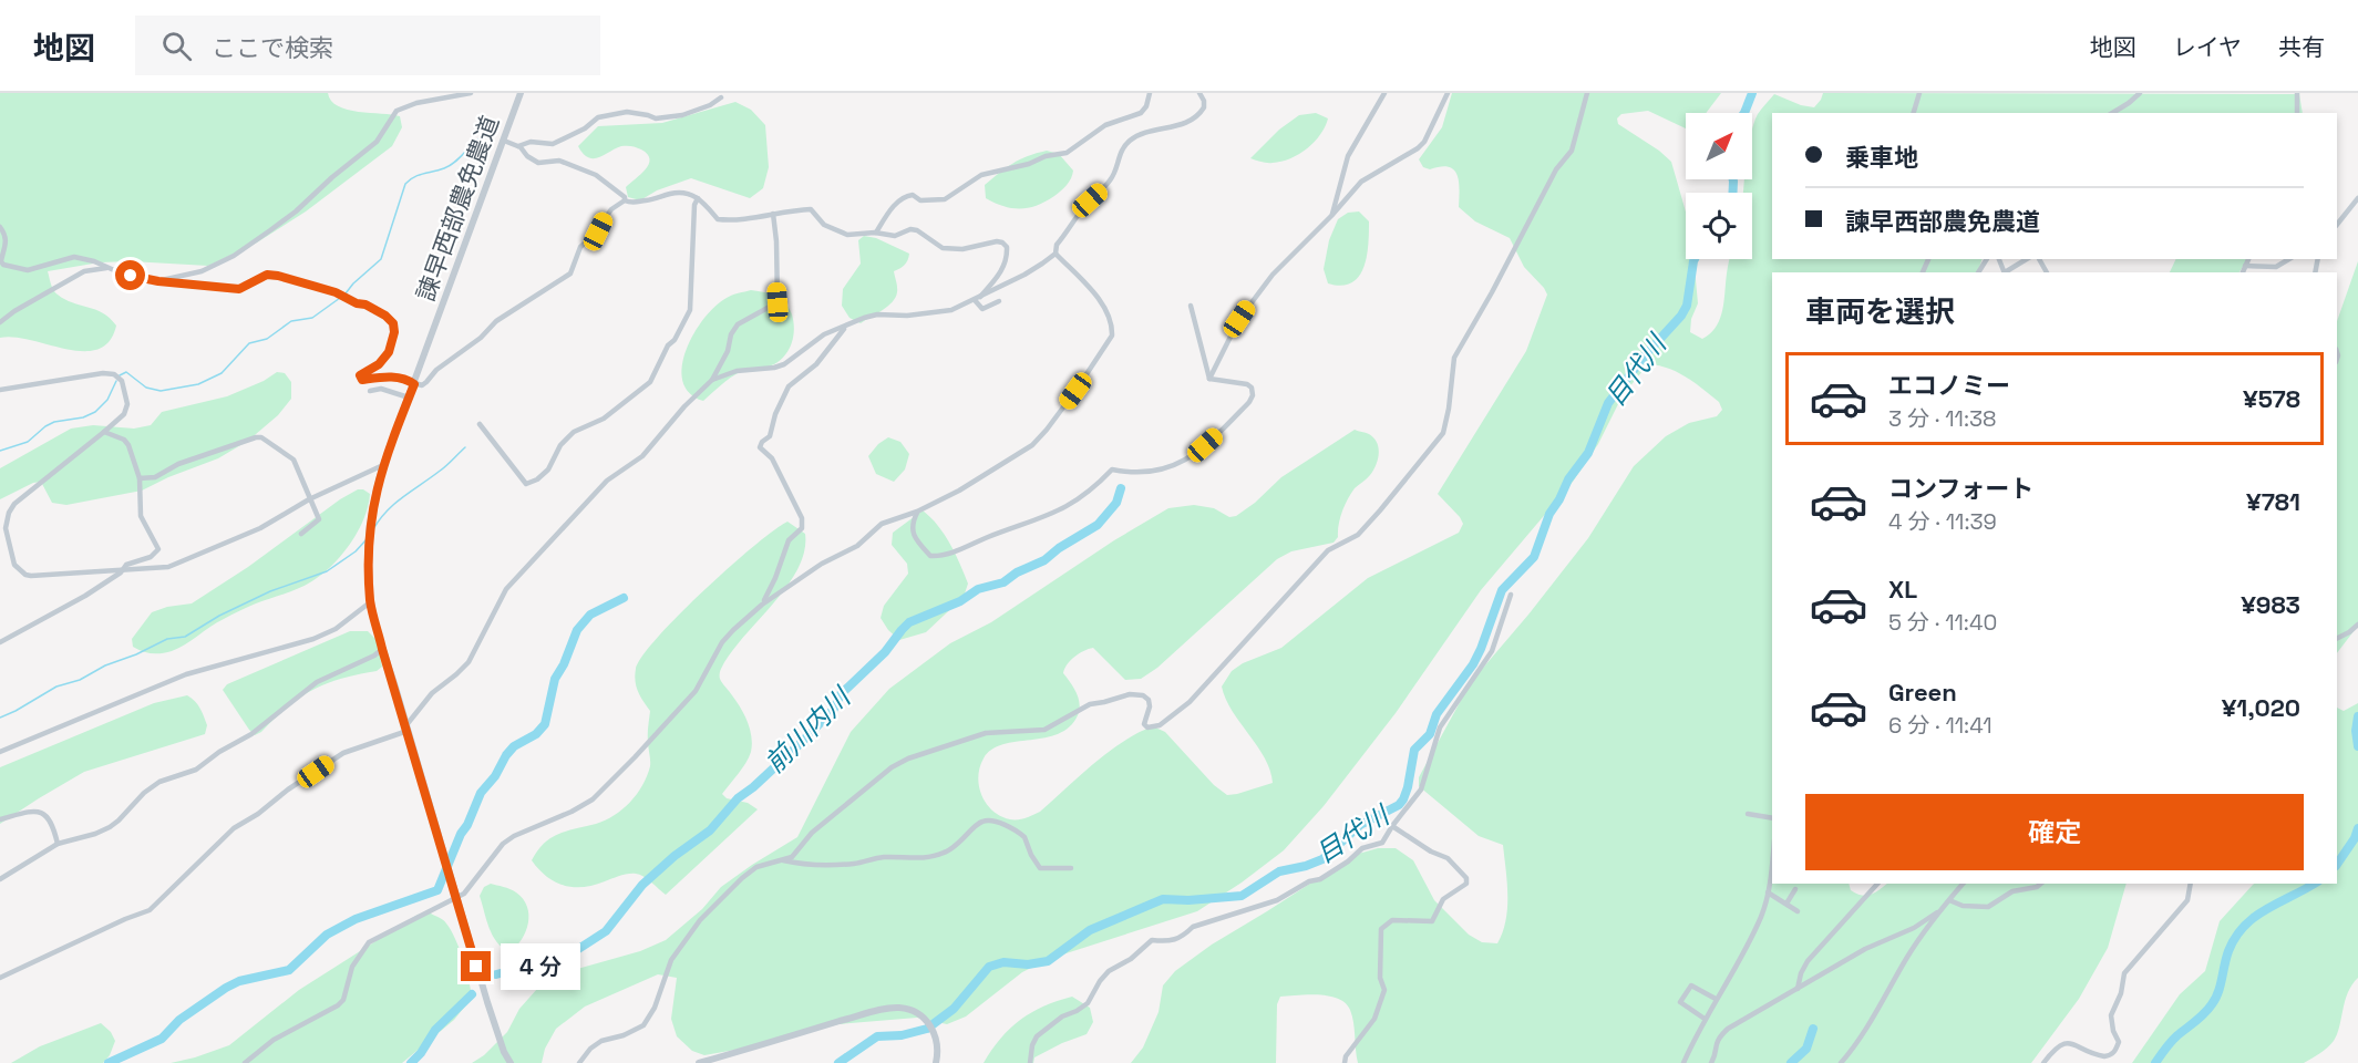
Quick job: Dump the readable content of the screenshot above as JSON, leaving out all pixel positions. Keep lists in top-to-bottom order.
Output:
{
  "streets": {
    "street": ["諫早西部農免農道"]
  },
  "water": ["目代川", "前川内川"],
  "north": "top right",
  "page": {
    "header": "地図",
    "search": "ここで検索",
    "nav": ["地図", "レイヤ", "共有"],
    "banner": ["乗車地", "諫早西部農免農道"],
    "heading": "車両を選択",
    "list": [
      {
        "name": "エコノミー",
        "note": "3 分 · 11:38",
        "value": "¥578"
      },
      {
        "name": "コンフォート",
        "note": "4 分 · 11:39",
        "value": "¥781"
      },
      {
        "name": "XL",
        "note": "5 分 · 11:40",
        "value": "¥983"
      },
      {
        "name": "Green",
        "note": "6 分 · 11:41",
        "value": "¥1,020"
      }
    ],
    "buttons": "確定",
    "bubble": "4 分"
  }
}
